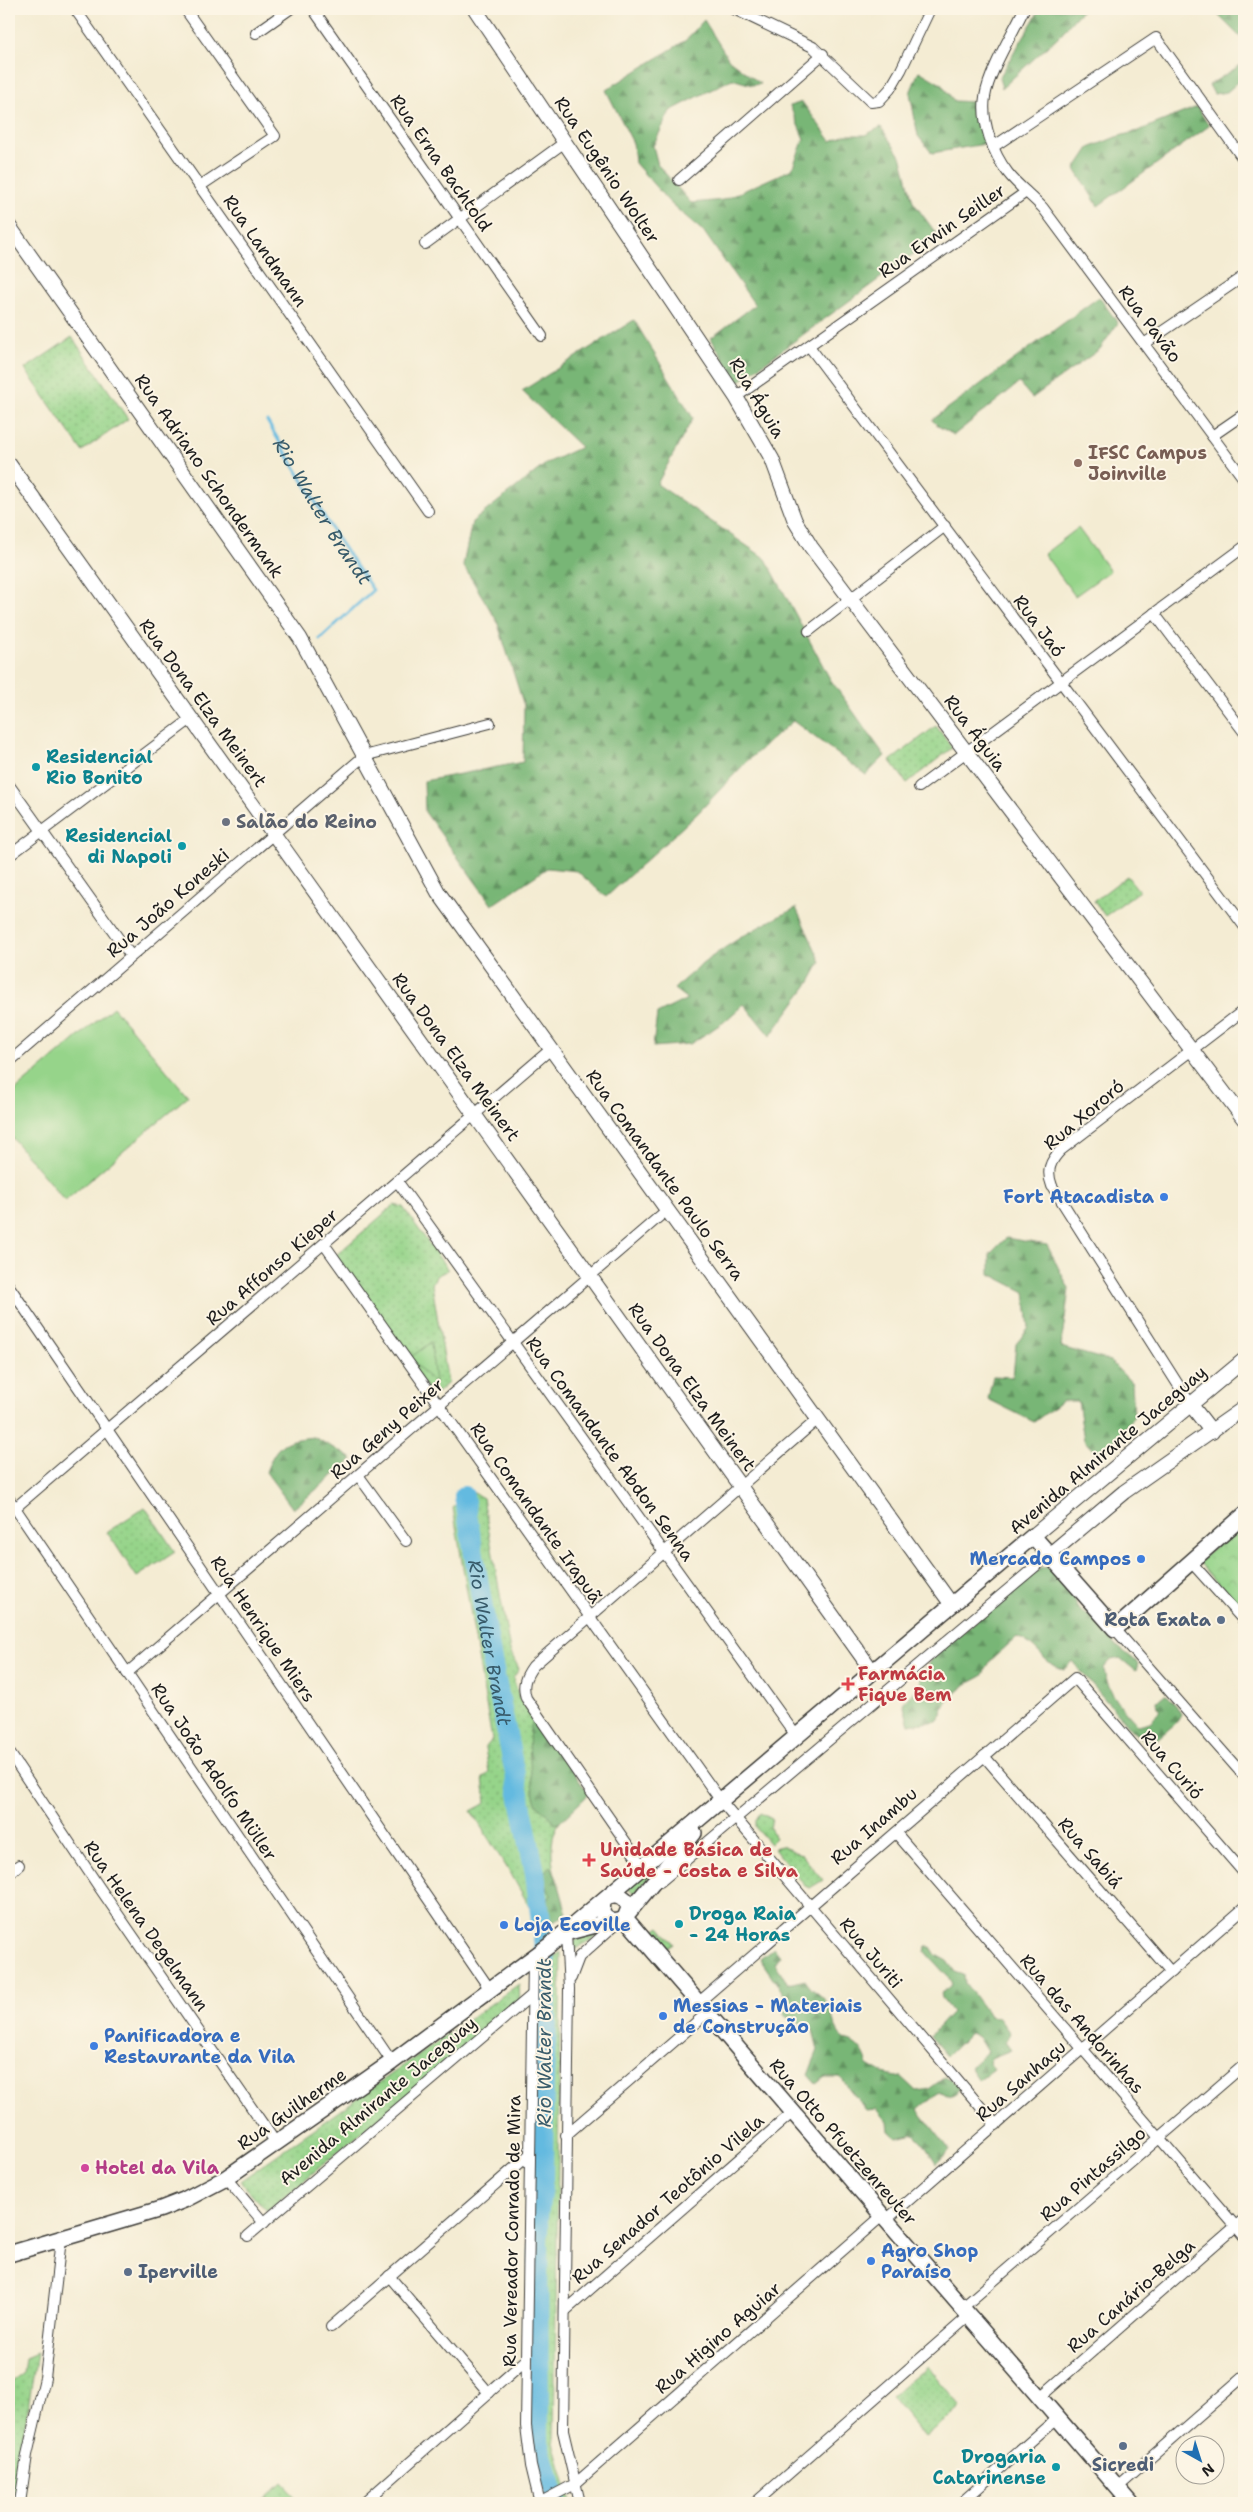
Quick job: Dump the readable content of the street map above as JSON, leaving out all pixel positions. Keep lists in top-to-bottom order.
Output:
{
  "streets": {
    "main road": ["Avenida Almirante Jaceguay", "Rua Guilherme", "Rua Otto Pfuetzenreuter"],
    "street": [
      "Rua Erna Bachtold",
      "Rua Eugênio Wolter",
      "Rua Erwin Seiller",
      "Rua Landmann",
      "Rua Pavão",
      "Rua Águia",
      "Rua Adriano Schondermank",
      "Rua Jaó",
      "Rua Dona Elza Meinert",
      "Rua João Koneski",
      "Rua Xororó",
      "Rua Comandante Paulo Serra",
      "Rua Affonso Kieper",
      "Rua Geny Peixer",
      "Rua Comandante Abdon Senna",
      "Rua Comandante Irapuã",
      "Rua Henrique Miers",
      "Rua Curió",
      "Rua João Adolfo Müller",
      "Rua Inambu",
      "Rua Sabiá",
      "Rua Helena Degelmann",
      "Rua Juriti",
      "Rua das Andorinhas",
      "Rua Sanhaçu",
      "Rua Pintassilgo",
      "Rua Senador Teotônio Vilela",
      "Rua Vereador Conrado de Mira",
      "Rua Canário-Belga",
      "Rua Higino Aguiar"
    ]
  },
  "crossings": [
    ["Rua Eugênio Wolter", "Rua Águia"],
    ["Rua Erwin Seiller", "Rua Pavão"],
    ["Rua Erwin Seiller", "Rua Águia"],
    ["Rua Erwin Seiller", "Rua Jaó"],
    ["Rua Águia", "Rua Xororó"],
    ["Rua Adriano Schondermank", "Rua João Koneski"],
    ["Rua Adriano Schondermank", "Rua Comandante Paulo Serra"],
    ["Rua Dona Elza Meinert", "Rua João Koneski"],
    ["Rua Dona Elza Meinert", "Rua Affonso Kieper"],
    ["Rua Dona Elza Meinert", "Rua Geny Peixer"],
    ["Rua Dona Elza Meinert", "Avenida Almirante Jaceguay"],
    ["Rua João Koneski", "Rua Comandante Paulo Serra"],
    ["Rua Xororó", "Avenida Almirante Jaceguay"],
    ["Rua Comandante Paulo Serra", "Rua Affonso Kieper"],
    ["Rua Comandante Paulo Serra", "Rua Geny Peixer"],
    ["Rua Comandante Paulo Serra", "Avenida Almirante Jaceguay"],
    ["Rua Affonso Kieper", "Rua Comandante Abdon Senna"],
    ["Rua Affonso Kieper", "Rua Comandante Irapuã"],
    ["Rua Affonso Kieper", "Rua Henrique Miers"],
    ["Rua Affonso Kieper", "Rua João Adolfo Müller"],
    ["Rua Geny Peixer", "Rua Comandante Abdon Senna"],
    ["Rua Geny Peixer", "Rua Comandante Irapuã"],
    ["Rua Geny Peixer", "Rua Henrique Miers"],
    ["Rua Geny Peixer", "Rua João Adolfo Müller"],
    ["Rua Comandante Abdon Senna", "Avenida Almirante Jaceguay"],
    ["Avenida Almirante Jaceguay", "Rua Comandante Irapuã"],
    ["Avenida Almirante Jaceguay", "Rua Juriti"],
    ["Avenida Almirante Jaceguay", "Rua Guilherme"],
    ["Avenida Almirante Jaceguay", "Rua Otto Pfuetzenreuter"],
    ["Avenida Almirante Jaceguay", "Rua Vereador Conrado de Mira"],
    ["Rua Comandante Irapuã", "Rua Juriti"],
    ["Rua Henrique Miers", "Rua Guilherme"],
    ["Rua Curió", "Rua Inambu"],
    ["Rua João Adolfo Müller", "Rua Guilherme"],
    ["Rua Inambu", "Rua Sabiá"],
    ["Rua Inambu", "Rua Juriti"],
    ["Rua Inambu", "Rua das Andorinhas"],
    ["Rua Inambu", "Rua Otto Pfuetzenreuter"],
    ["Rua Sabiá", "Rua Sanhaçu"],
    ["Rua Helena Degelmann", "Rua Guilherme"],
    ["Rua Juriti", "Rua Sanhaçu"],
    ["Rua das Andorinhas", "Rua Sanhaçu"],
    ["Rua das Andorinhas", "Rua Pintassilgo"],
    ["Rua das Andorinhas", "Rua Canário-Belga"],
    ["Rua Sanhaçu", "Rua Otto Pfuetzenreuter"],
    ["Rua Sanhaçu", "Rua Higino Aguiar"],
    ["Rua Guilherme", "Rua Otto Pfuetzenreuter"],
    ["Rua Guilherme", "Rua Vereador Conrado de Mira"],
    ["Rua Otto Pfuetzenreuter", "Rua Pintassilgo"],
    ["Rua Otto Pfuetzenreuter", "Rua Senador Teotônio Vilela"],
    ["Rua Otto Pfuetzenreuter", "Rua Canário-Belga"],
    ["Rua Otto Pfuetzenreuter", "Rua Higino Aguiar"],
    ["Rua Vereador Conrado de Mira", "Rua Higino Aguiar"]
  ],
  "water": ["Rio Walter Brandt"],
  "places": {
    "other": [
      "IFSC Campus Joinville",
      "Residencial Rio Bonito",
      "Salão do Reino",
      "Residencial di Napoli",
      "Fort Atacadista",
      "Mercado Campos",
      "Rota Exata",
      "Droga Raia - 24 Horas",
      "Loja Ecoville",
      "Messias - Materiais de Construção",
      "Panificadora e Restaurante da Vila",
      "Hotel da Vila",
      "Agro Shop Paraíso",
      "Iperville",
      "Sicredi",
      "Drogaria Catarinense"
    ],
    "health": ["Farmácia Fique Bem", "Unidade Básica de Saúde - Costa e Silva"]
  },
  "north": "bottom right"
}
